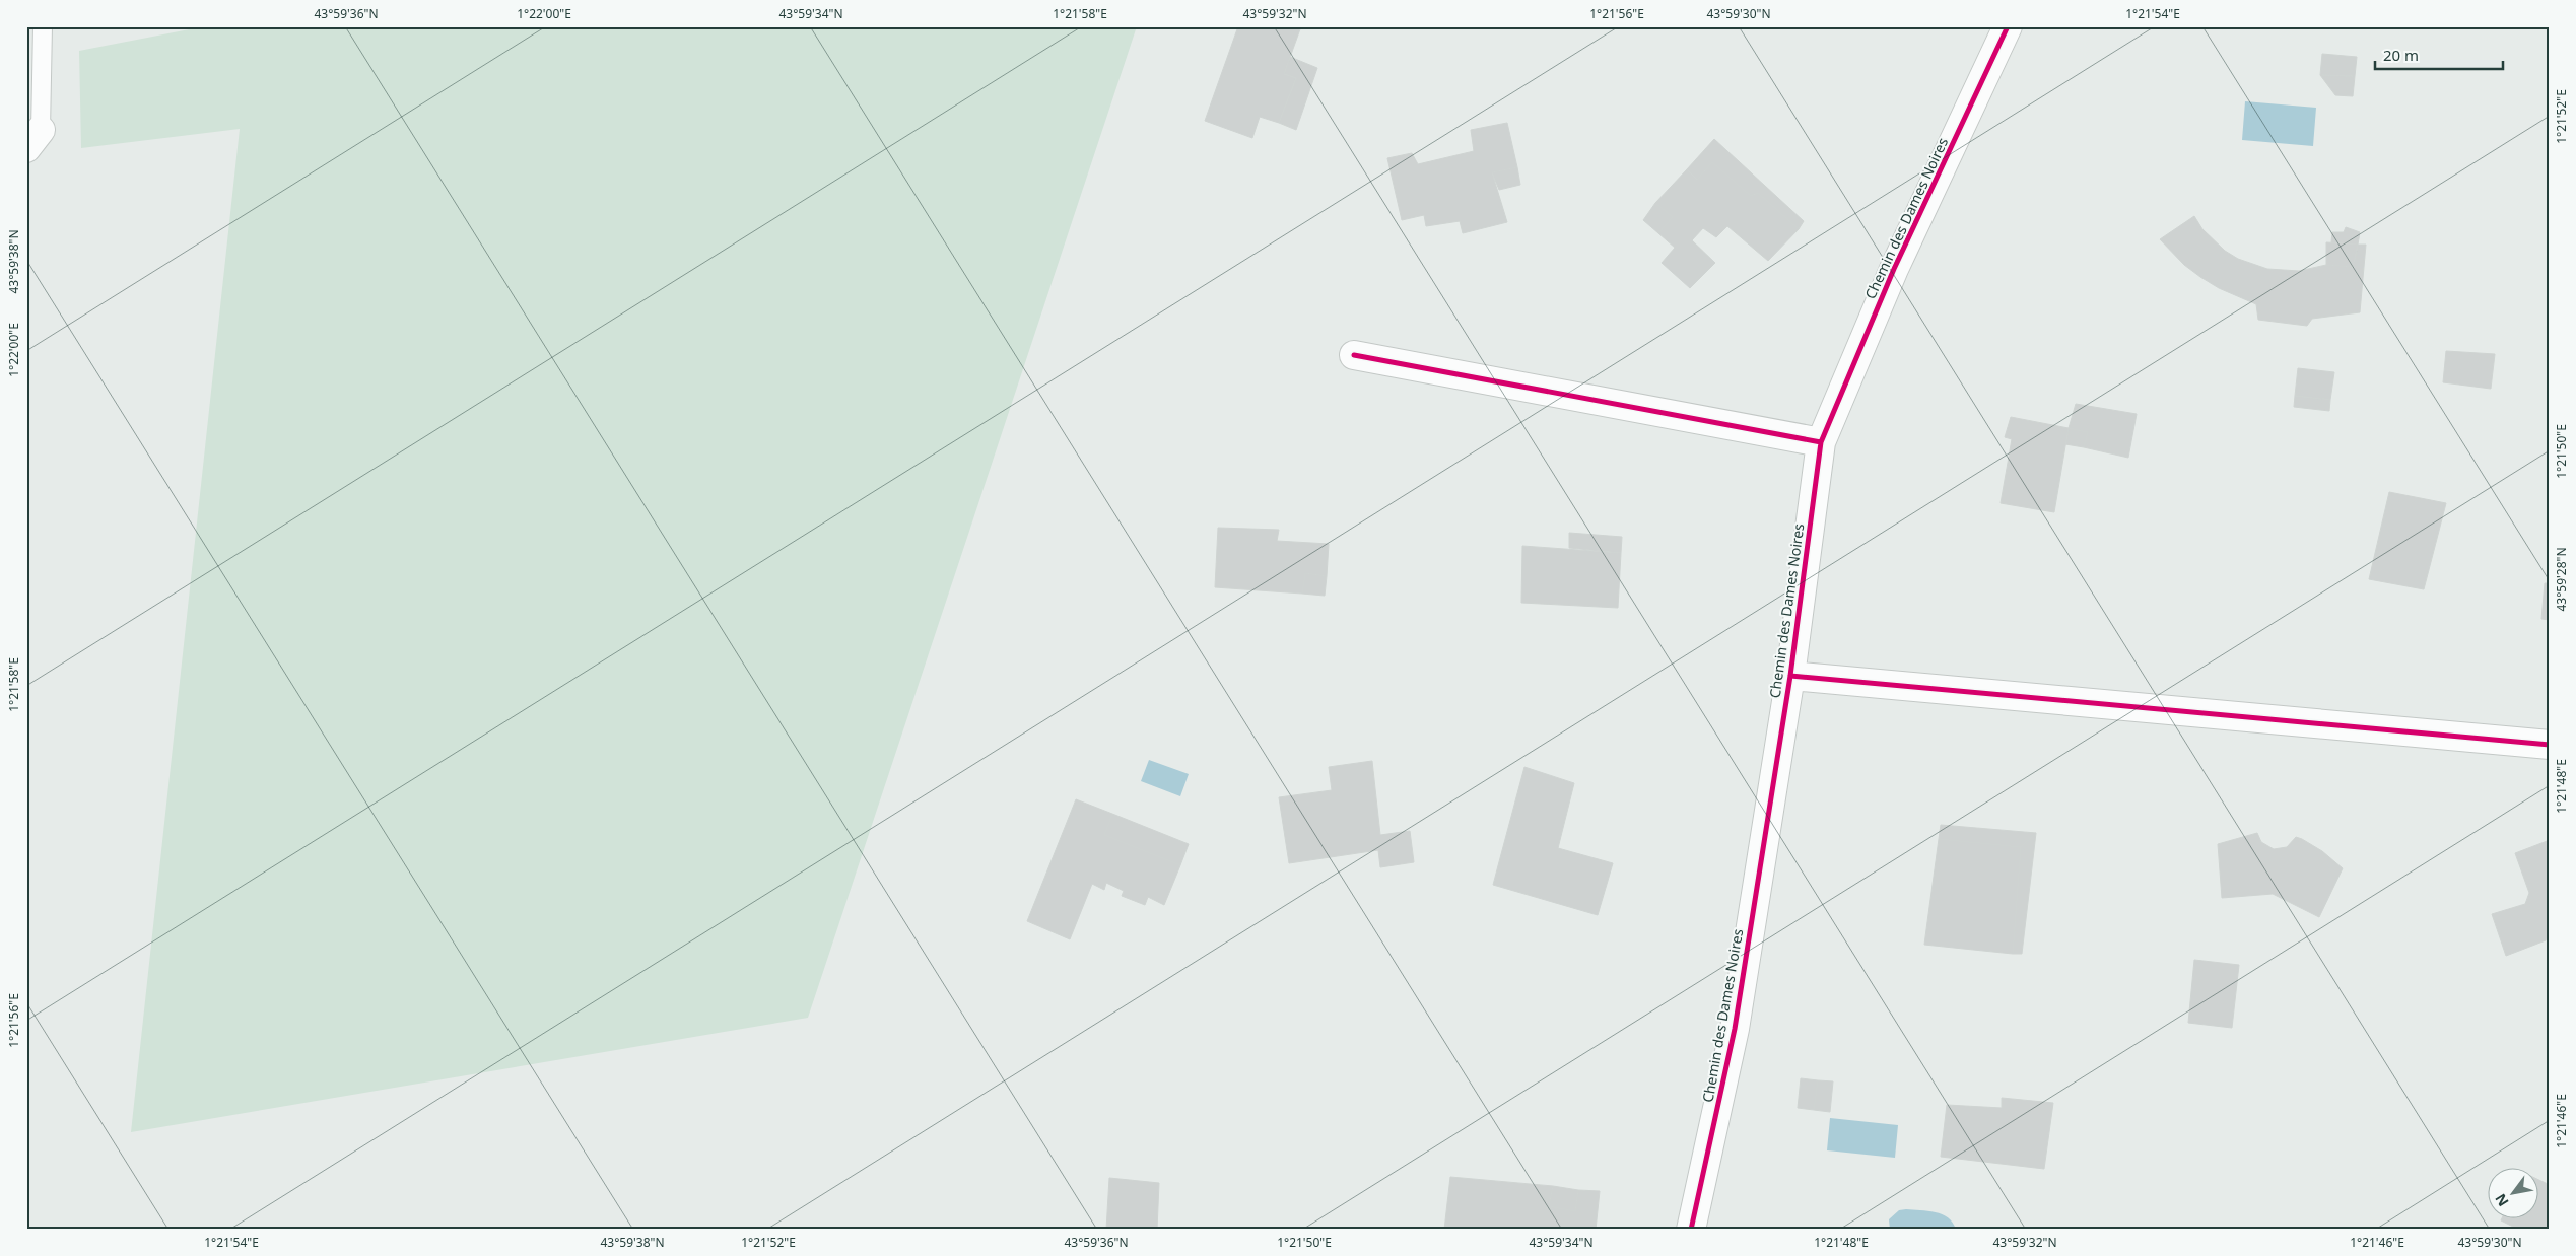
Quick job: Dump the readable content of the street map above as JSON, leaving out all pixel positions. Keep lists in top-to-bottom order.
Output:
{
  "streets": {
    "street": ["Chemin des Dames Noires"]
  },
  "scale_bar": "20 m",
  "north": "bottom left",
  "coordinates": [
    "43°59'36\"N",
    "1°22'00\"E",
    "43°59'34\"N",
    "1°21'58\"E",
    "43°59'32\"N",
    "1°21'56\"E",
    "43°59'30\"N",
    "1°21'54\"E",
    "1°21'52\"E",
    "43°59'38\"N",
    "1°21'50\"E",
    "43°59'28\"N",
    "1°21'48\"E",
    "1°21'46\"E"
  ]
}
